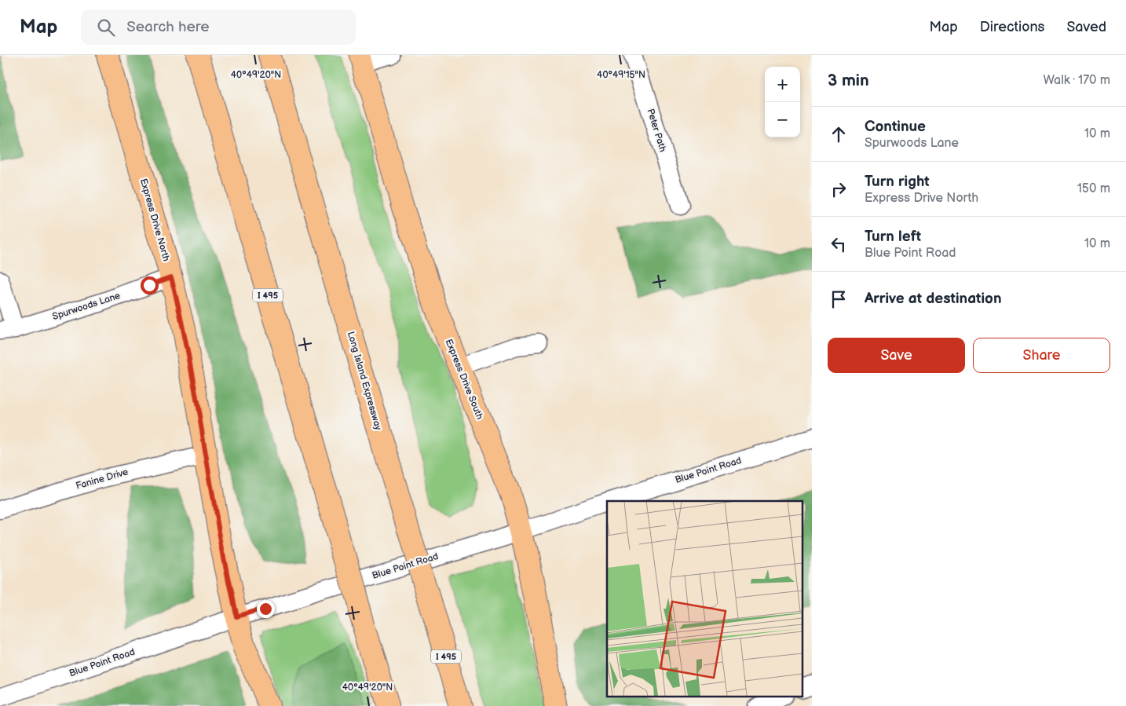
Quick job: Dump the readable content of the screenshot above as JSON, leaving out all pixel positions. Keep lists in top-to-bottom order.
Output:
{
  "streets": {
    "main road": [
      "Express Drive North",
      "I 495",
      "Express Drive South",
      "Long Island Expressway"
    ],
    "street": [
      "Peter Path",
      "Spurwoods Lane",
      "Blue Point Road",
      "Fanine Drive"
    ]
  },
  "crossings": [
    ["Express Drive North", "Spurwoods Lane"],
    ["Express Drive North", "Blue Point Road"],
    ["Express Drive North", "Fanine Drive"],
    ["Express Drive South", "Blue Point Road"]
  ],
  "page": {
    "header": "Map",
    "search": "Search here",
    "nav": ["Map", "Directions", "Saved"],
    "heading": ["3 min", "Walk · 170 m"],
    "map_buttons": ["+", "−"],
    "list": [
      ["Continue", "Spurwoods Lane", "10 m"],
      ["Turn right", "Express Drive North", "150 m"],
      ["Turn left", "Blue Point Road", "10 m"],
      "Arrive at destination"
    ],
    "buttons": ["Save", "Share"]
  },
  "coordinates": ["40°49'20\"N", "40°49'15\"N"]
}
